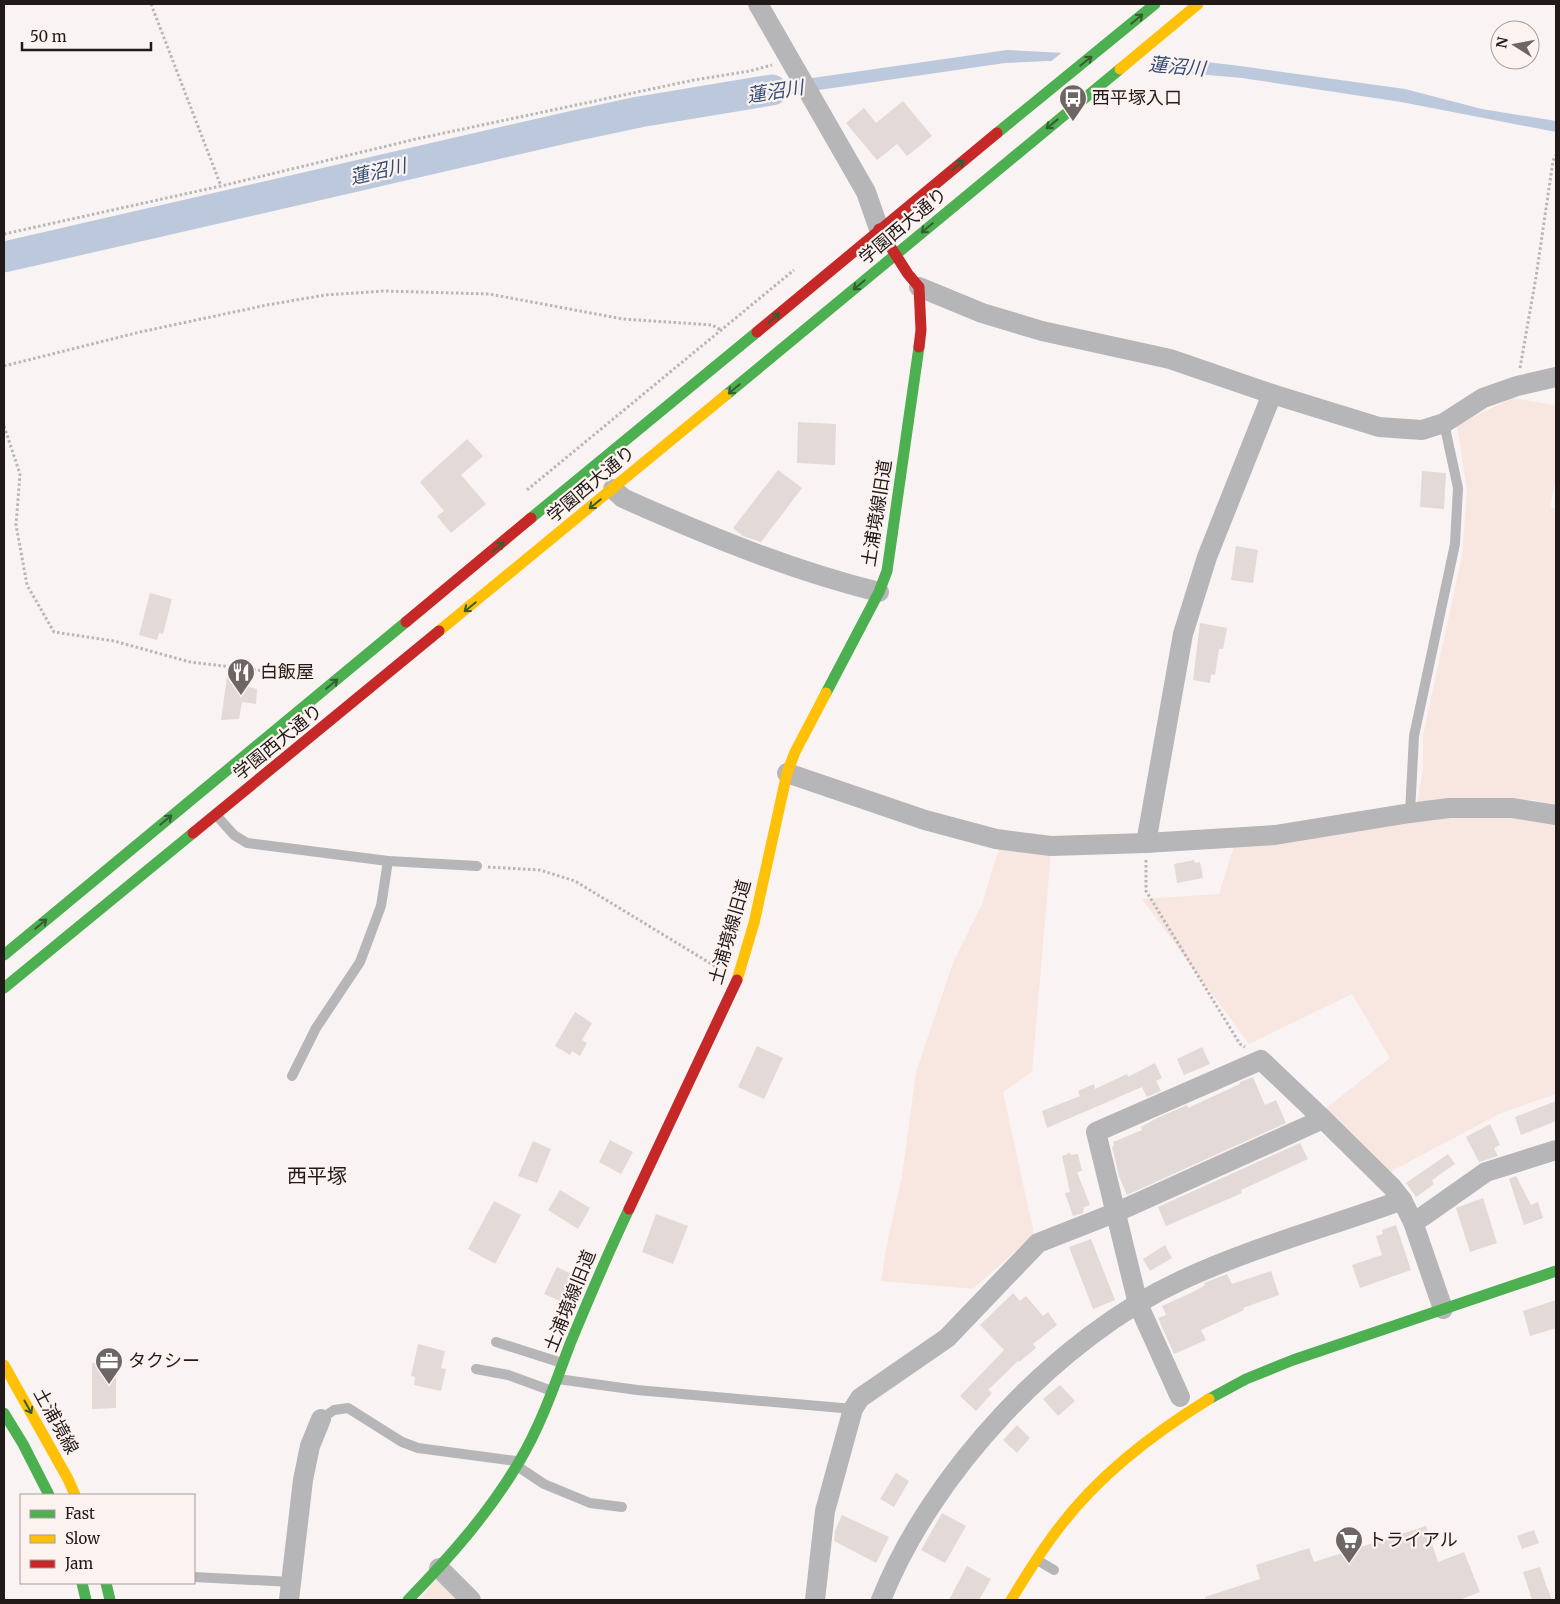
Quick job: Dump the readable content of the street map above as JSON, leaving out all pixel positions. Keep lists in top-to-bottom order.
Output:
{
  "streets": {
    "main road": ["学園西大通り", "土浦境線旧道", "土浦境線"]
  },
  "districts": ["西平塚"],
  "water": ["蓮沼川"],
  "places": {
    "bus stop": ["西平塚入口"],
    "restaurant": ["白飯屋"],
    "office": ["タクシー"],
    "supermarket": ["トライアル"]
  },
  "legend": ["Fast", "Slow", "Jam"],
  "scale_bar": "50 m",
  "north": "left"
}
